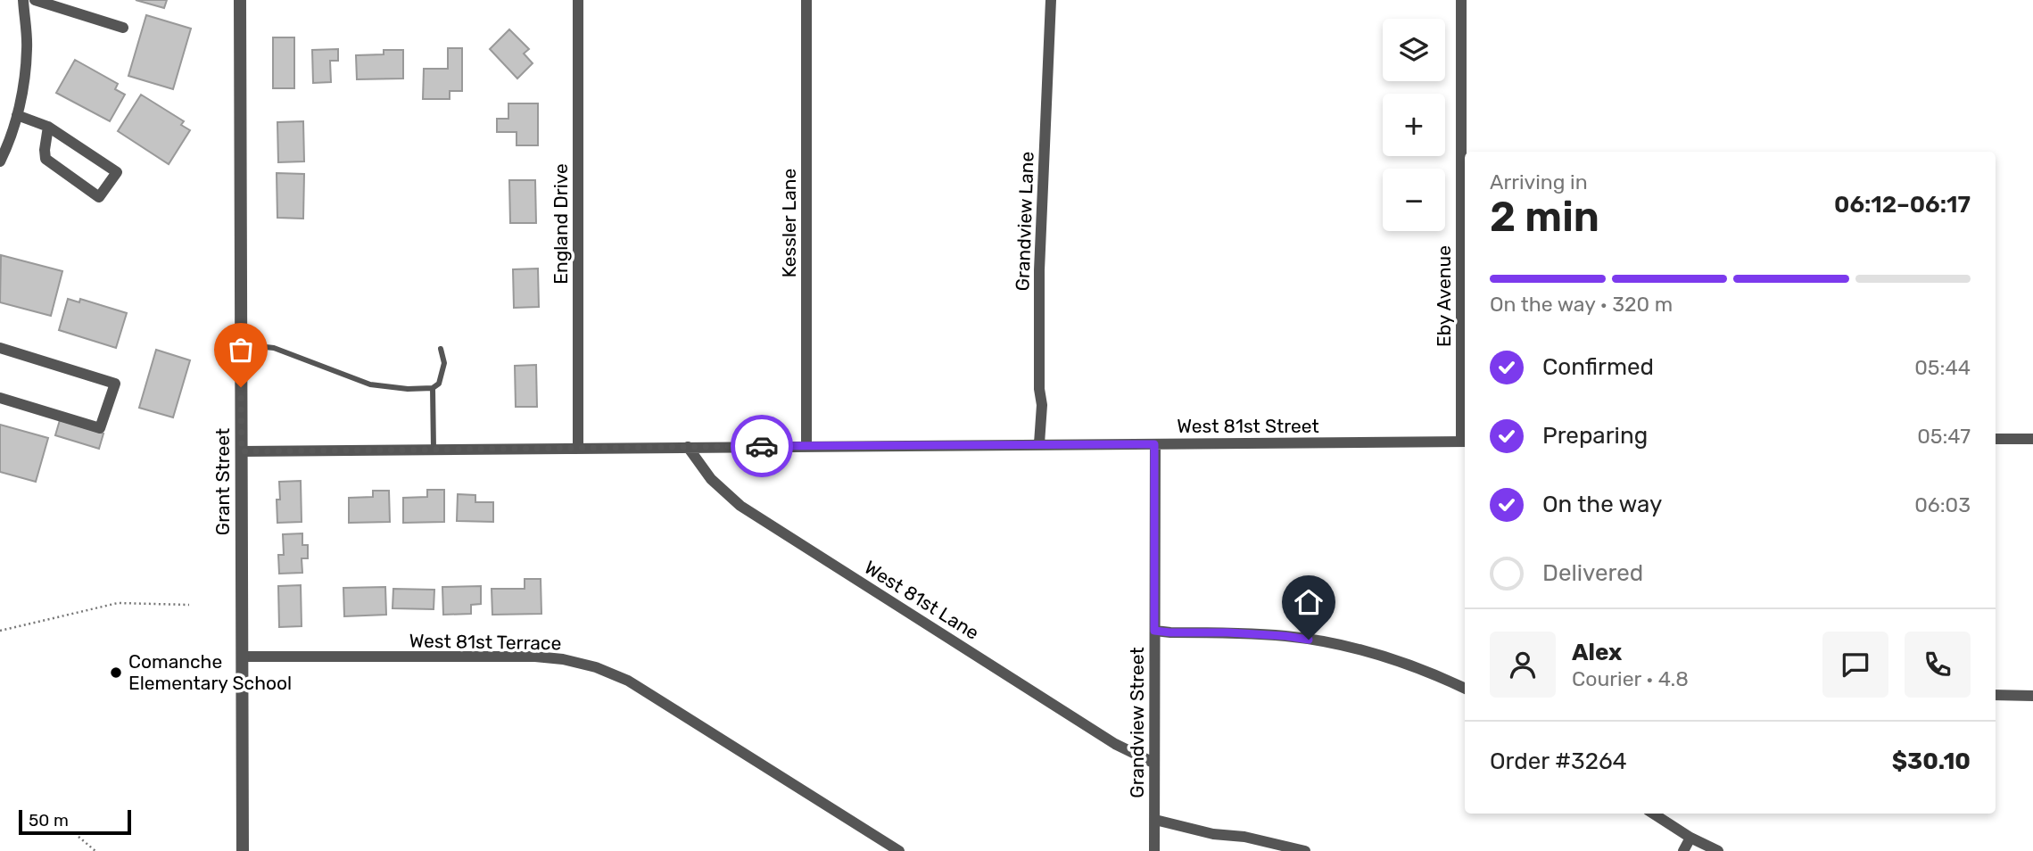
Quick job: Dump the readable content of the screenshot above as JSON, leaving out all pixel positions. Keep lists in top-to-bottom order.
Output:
{
  "streets": {
    "street": [
      "Grandview Lane",
      "Kessler Lane",
      "England Drive",
      "Eby Avenue",
      "West 81st Street",
      "Grant Street",
      "West 81st Lane",
      "West 81st Terrace",
      "Grandview Street"
    ]
  },
  "crossings": [
    ["Grandview Lane", "West 81st Street"],
    ["Kessler Lane", "West 81st Street"],
    ["England Drive", "West 81st Street"],
    ["Eby Avenue", "West 81st Street"],
    ["West 81st Street", "Grant Street"],
    ["West 81st Street", "West 81st Lane"],
    ["West 81st Street", "Grandview Street"],
    ["Grant Street", "West 81st Terrace"],
    ["West 81st Lane", "Grandview Street"]
  ],
  "places": ["Comanche Elementary School"],
  "scale_bar": "50 m",
  "page": {
    "map_buttons": ["+", "−"],
    "heading": ["2 min", "Arriving in", "06:12–06:17"],
    "panel": [
      "Alex",
      "Courier · 4.8",
      "Order #3264",
      "$30.10"
    ],
    "bar": "On the way · 320 m",
    "list": [
      ["Confirmed", "05:44"],
      ["Preparing", "05:47"],
      ["On the way", "06:03"],
      "Delivered"
    ],
    "scale": "50 m"
  }
}
